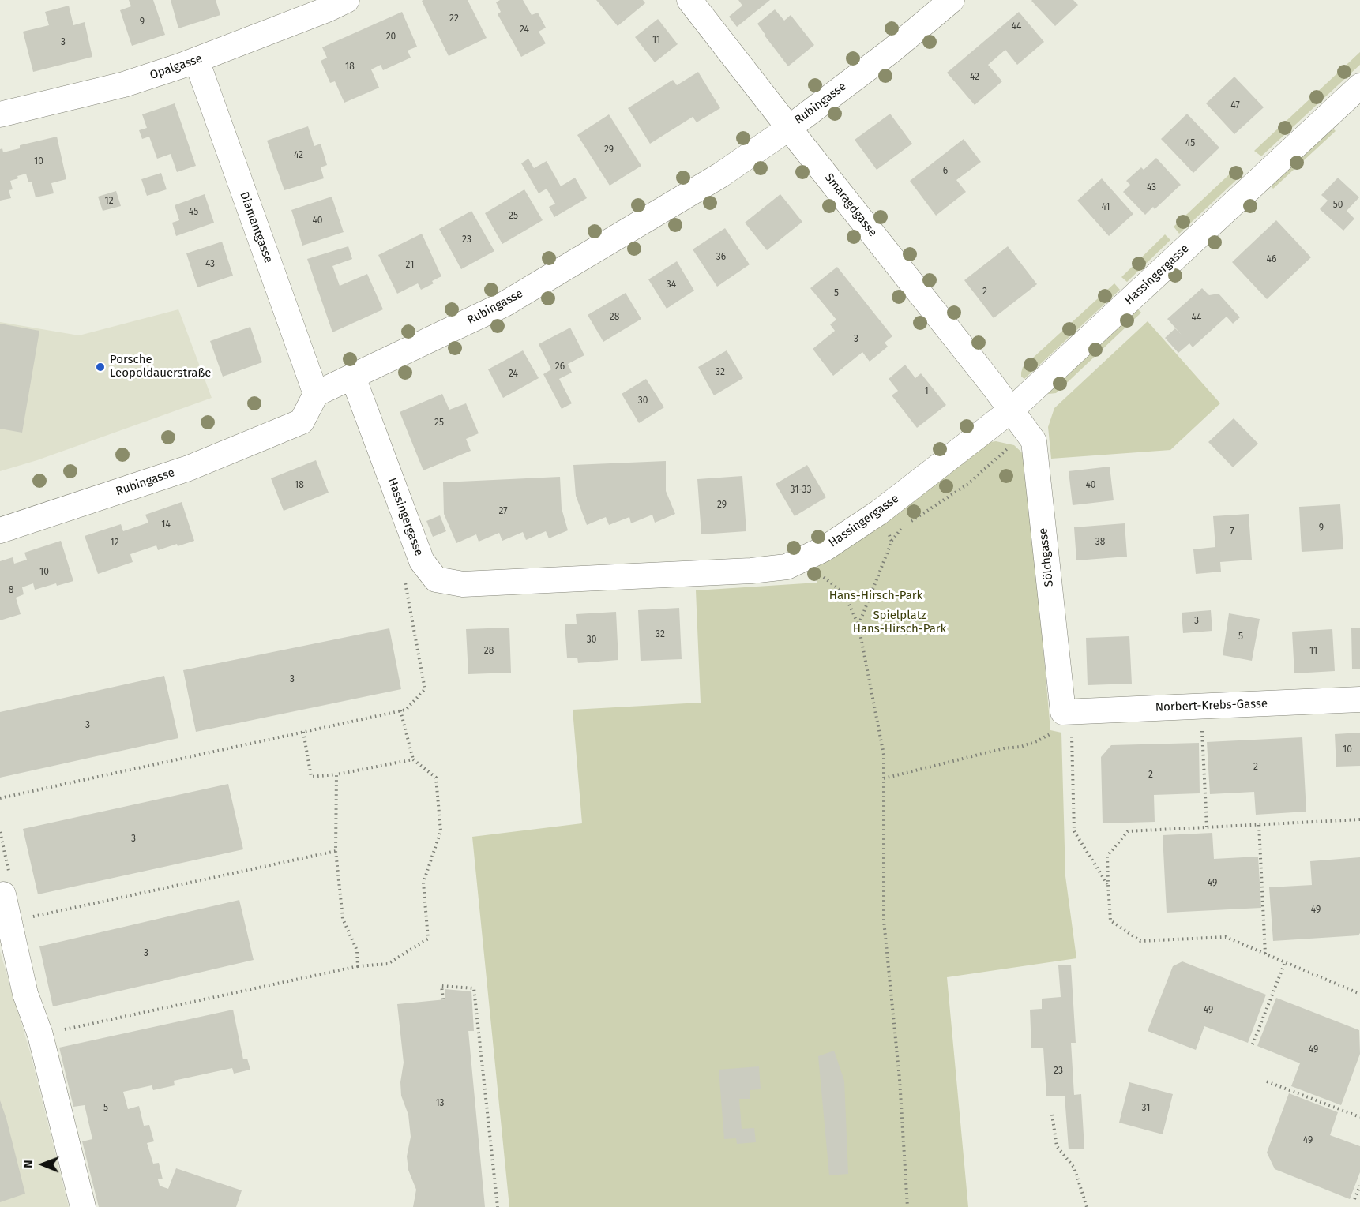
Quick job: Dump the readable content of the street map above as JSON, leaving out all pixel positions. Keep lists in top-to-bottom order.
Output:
{
  "streets": {
    "street": [
      "Opalgasse",
      "Rubingasse",
      "Smaragdgasse",
      "Diamantgasse",
      "Hassingergasse",
      "Sölchgasse",
      "Norbert-Krebs-Gasse"
    ]
  },
  "crossings": [
    ["Opalgasse", "Diamantgasse"],
    ["Rubingasse", "Smaragdgasse"],
    ["Rubingasse", "Diamantgasse"],
    ["Rubingasse", "Hassingergasse"],
    ["Smaragdgasse", "Hassingergasse"],
    ["Smaragdgasse", "Sölchgasse"],
    ["Hassingergasse", "Sölchgasse"],
    ["Sölchgasse", "Norbert-Krebs-Gasse"]
  ],
  "parks": ["Hans-Hirsch-Park", "Spielplatz Hans-Hirsch-Park"],
  "places": ["Porsche Leopoldauerstraße"],
  "house_numbers": [
    "22",
    "9",
    "44",
    "24",
    "20",
    "11",
    "3",
    "18",
    "42",
    "47",
    "45",
    "29",
    "42",
    "10",
    "6",
    "43",
    "12",
    "50",
    "41",
    "45",
    "25",
    "40",
    "23",
    "36",
    "46",
    "43",
    "21",
    "34",
    "2",
    "5",
    "28",
    "44",
    "3",
    "26",
    "32",
    "24",
    "1",
    "30",
    "25",
    "18",
    "40",
    "31-33",
    "29",
    "27",
    "14",
    "9",
    "7",
    "38",
    "12",
    "10",
    "8",
    "3",
    "32",
    "5",
    "30",
    "28",
    "11",
    "3",
    "3",
    "10",
    "2",
    "2",
    "3",
    "49",
    "49",
    "3",
    "49",
    "49",
    "23",
    "13",
    "5",
    "31",
    "49"
  ],
  "north": "left"
}
